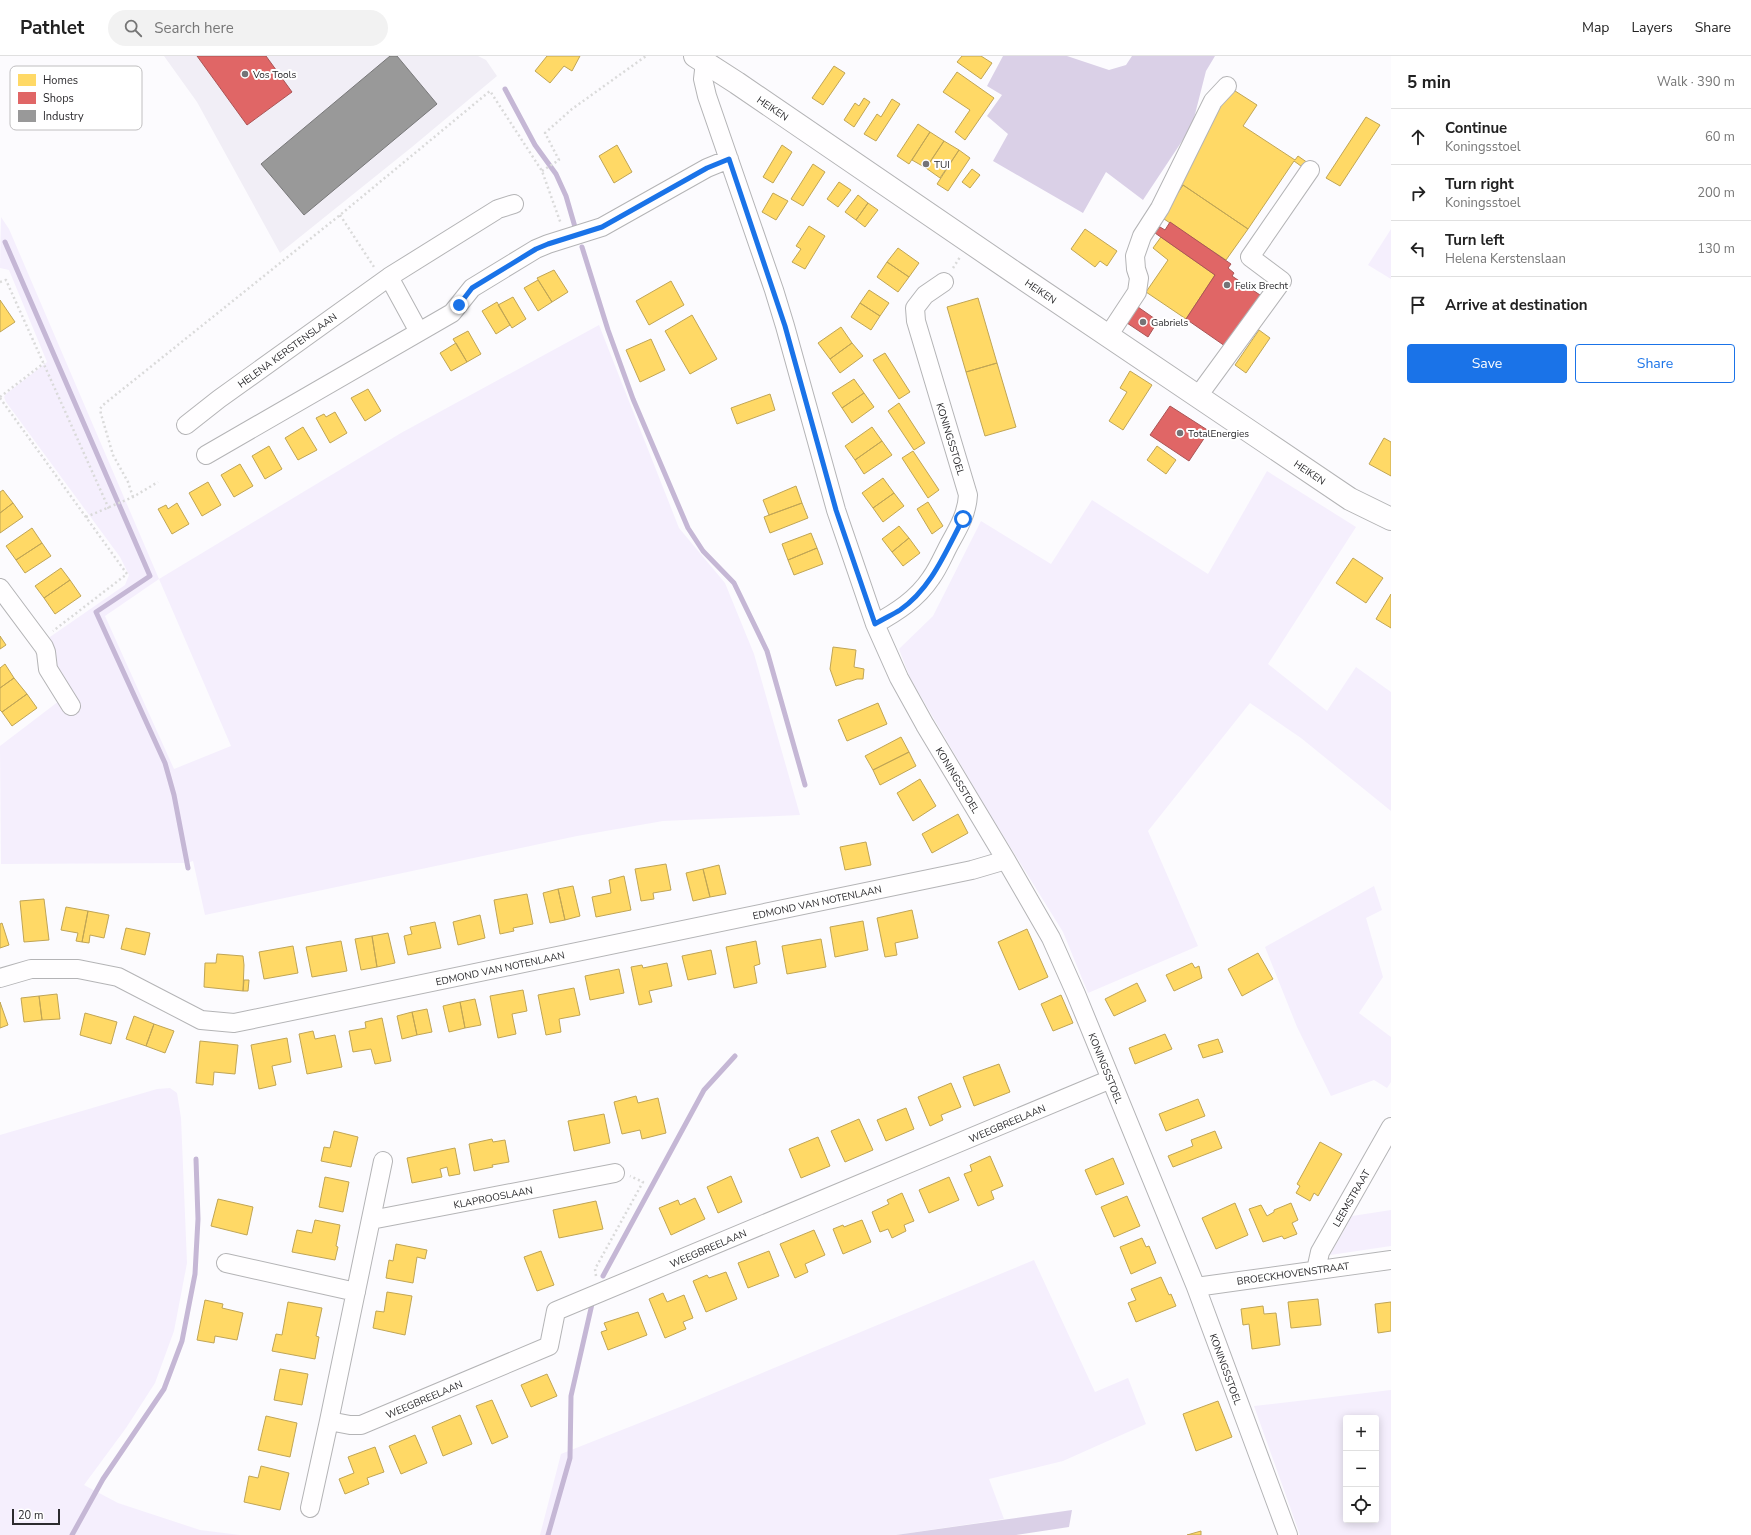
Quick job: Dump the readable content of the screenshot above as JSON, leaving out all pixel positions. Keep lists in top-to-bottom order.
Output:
{
  "streets": {
    "main road": ["HEIKEN"],
    "street": [
      "HELENA KERSTENSLAAN",
      "KONINGSSTOEL",
      "EDMOND VAN NOTENLAAN",
      "WEEGBREELAAN",
      "KLAPROOSLAAN",
      "LEEMSTRAAT",
      "BROECKHOVENSTRAAT"
    ]
  },
  "crossings": [
    ["HEIKEN", "KONINGSSTOEL"],
    ["KONINGSSTOEL", "EDMOND VAN NOTENLAAN"],
    ["KONINGSSTOEL", "WEEGBREELAAN"],
    ["KONINGSSTOEL", "BROECKHOVENSTRAAT"],
    ["LEEMSTRAAT", "BROECKHOVENSTRAAT"]
  ],
  "places": [
    "Vos Tools",
    "TUI",
    "Felix Brecht",
    "Gabriels",
    "TotalEnergies"
  ],
  "legend": ["Homes", "Shops", "Industry"],
  "scale_bar": "20 m",
  "page": {
    "header": "Pathlet",
    "search": "Search here",
    "nav": ["Map", "Layers", "Share"],
    "heading": ["5 min", "Walk · 390 m"],
    "list": [
      ["Continue", "Koningsstoel", "60 m"],
      ["Turn right", "Koningsstoel", "200 m"],
      ["Turn left", "Helena Kerstenslaan", "130 m"],
      "Arrive at destination"
    ],
    "buttons": ["Save", "Share"],
    "map_buttons": ["+", "−"],
    "scale": "20 m"
  }
}
